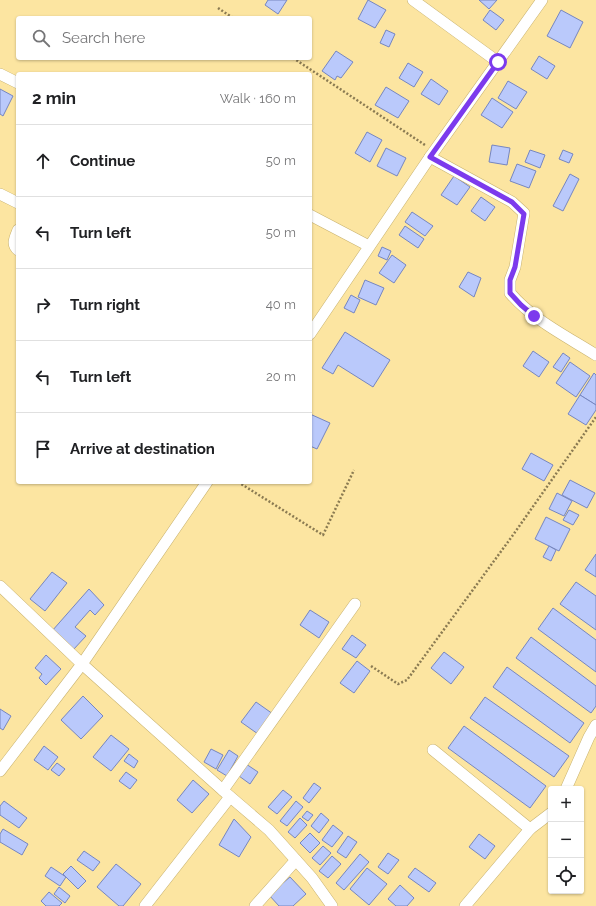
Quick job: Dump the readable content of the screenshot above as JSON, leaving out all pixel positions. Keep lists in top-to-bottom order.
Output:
{
  "page": {
    "search": "Search here",
    "heading": ["2 min", "Walk · 160 m"],
    "list": [
      ["Continue", "50 m"],
      ["Turn left", "50 m"],
      ["Turn right", "40 m"],
      ["Turn left", "20 m"],
      "Arrive at destination"
    ],
    "map_buttons": ["+", "−"]
  }
}
